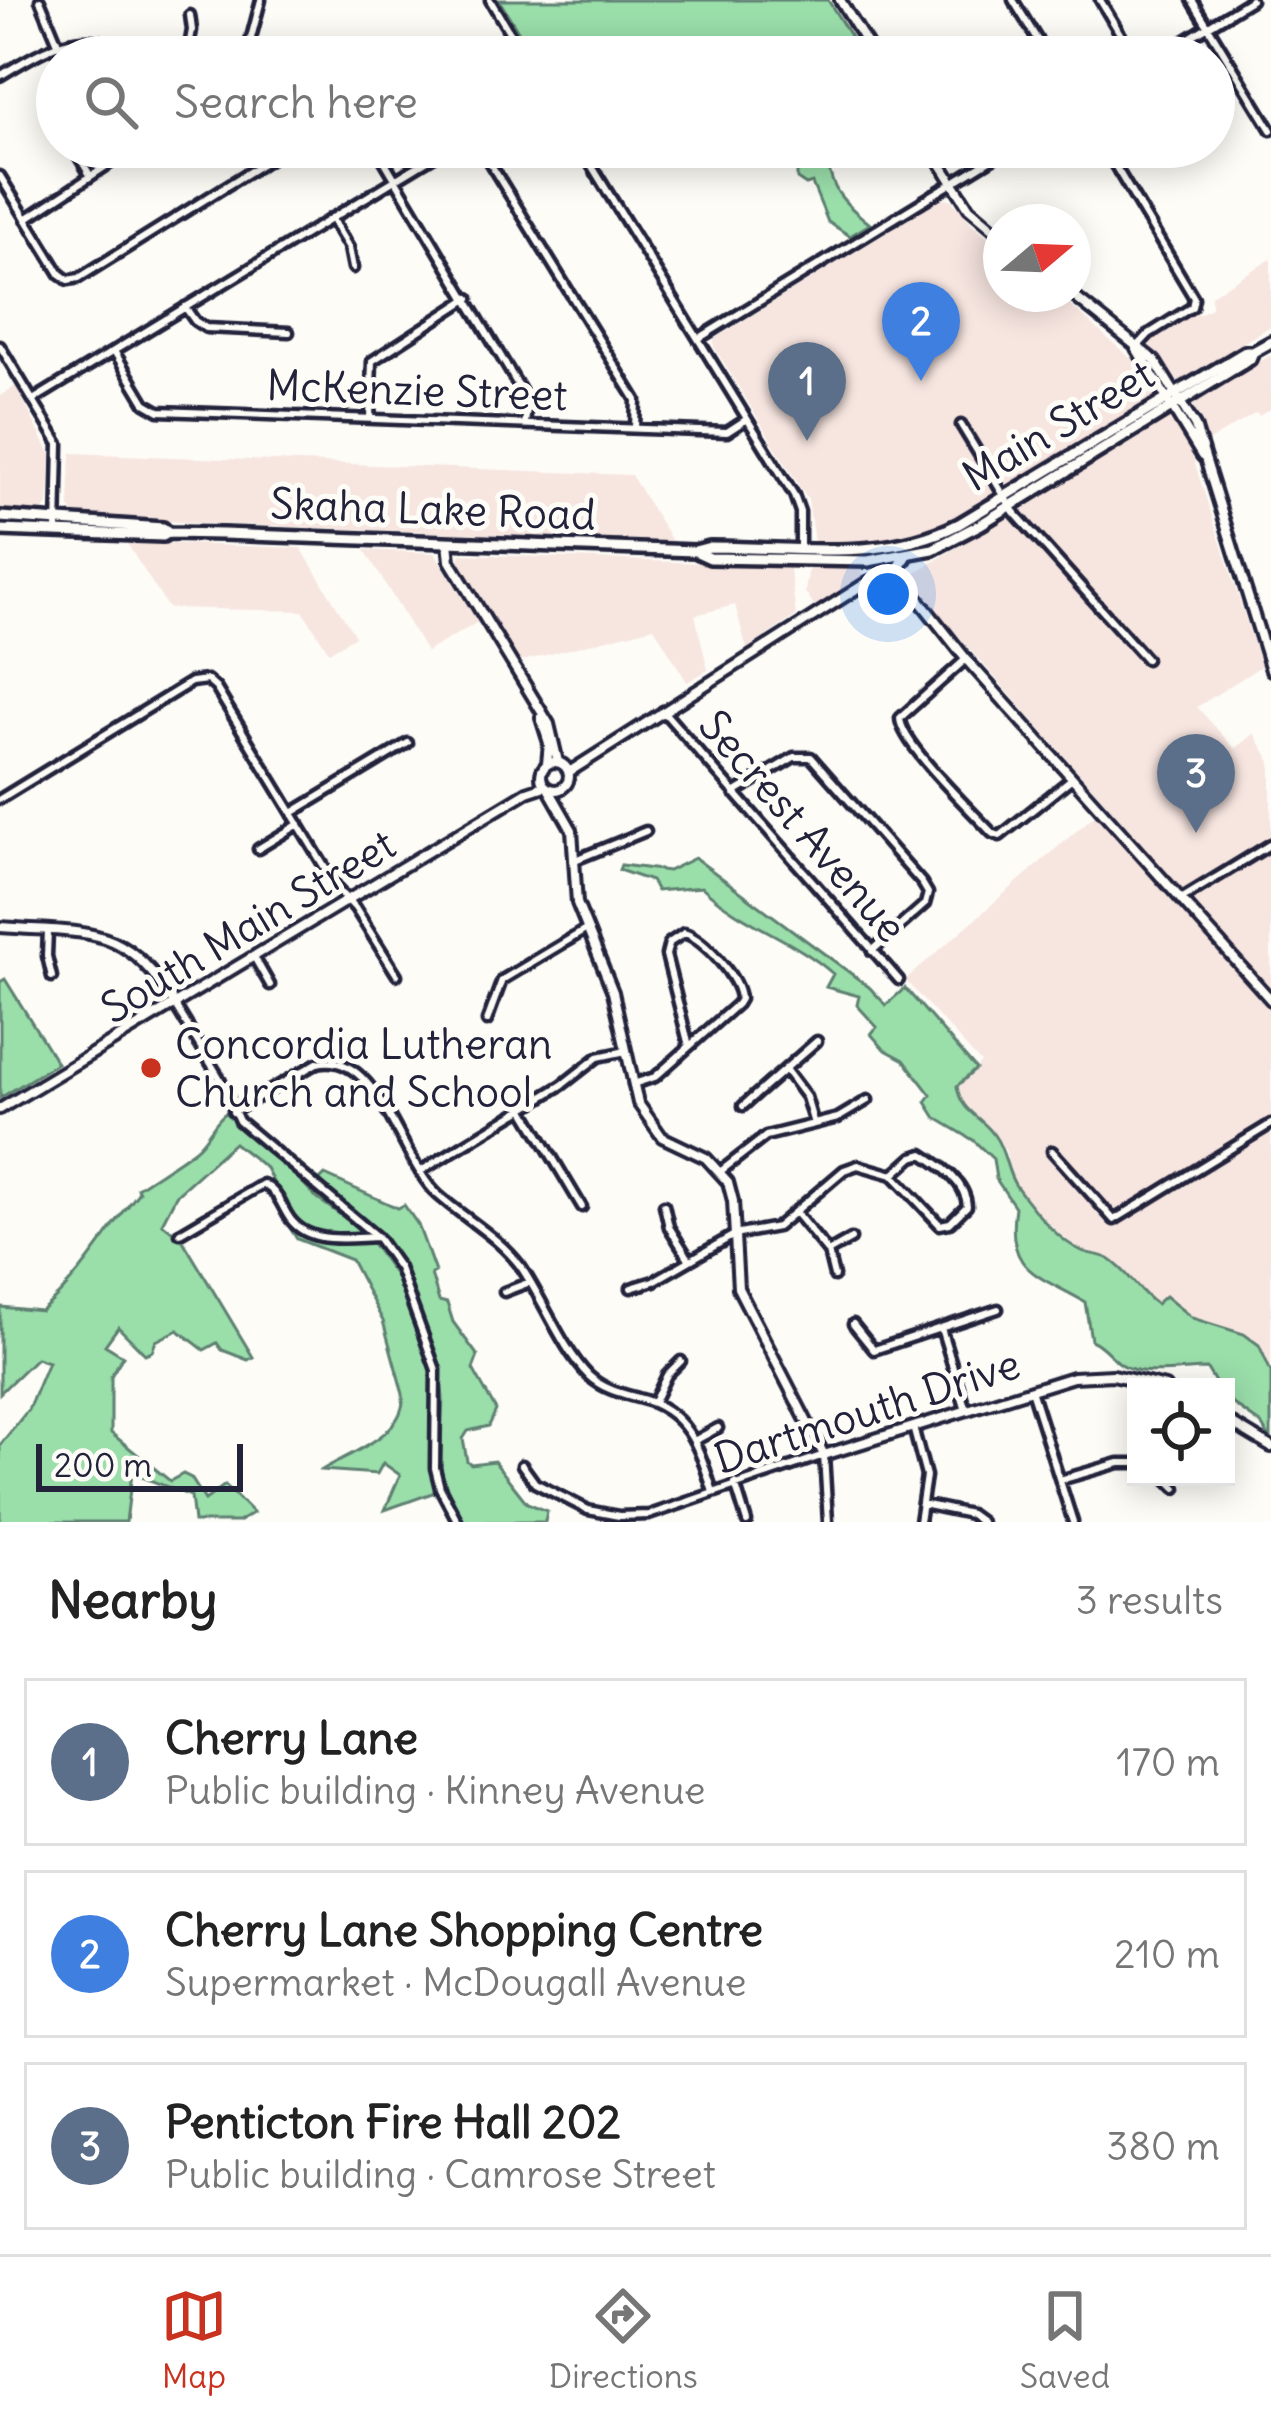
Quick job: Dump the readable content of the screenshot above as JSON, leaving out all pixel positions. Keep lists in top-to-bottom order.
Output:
{
  "streets": {
    "main road": ["Main Street", "Skaha Lake Road"],
    "street": [
      "McKenzie Street",
      "Secrest Avenue",
      "South Main Street",
      "Dartmouth Drive"
    ]
  },
  "crossings": [
    ["Main Street", "Skaha Lake Road"]
  ],
  "places": ["Concordia Lutheran Church and School"],
  "scale_bar": "200 m",
  "north": "right",
  "page": {
    "search": "Search here",
    "pins": ["2", "1", "3"],
    "scale": "200 m",
    "heading": ["Nearby", "3 results"],
    "list": [
      {
        "mark": "1",
        "name": "Cherry Lane",
        "note": "Public building · Kinney Avenue",
        "value": "170 m"
      },
      {
        "mark": "2",
        "name": "Cherry Lane Shopping Centre",
        "note": "Supermarket · McDougall Avenue",
        "value": "210 m"
      },
      {
        "mark": "3",
        "name": "Penticton Fire Hall 202",
        "note": "Public building · Camrose Street",
        "value": "380 m"
      }
    ],
    "nav": ["Map", "Directions", "Saved"]
  }
}
